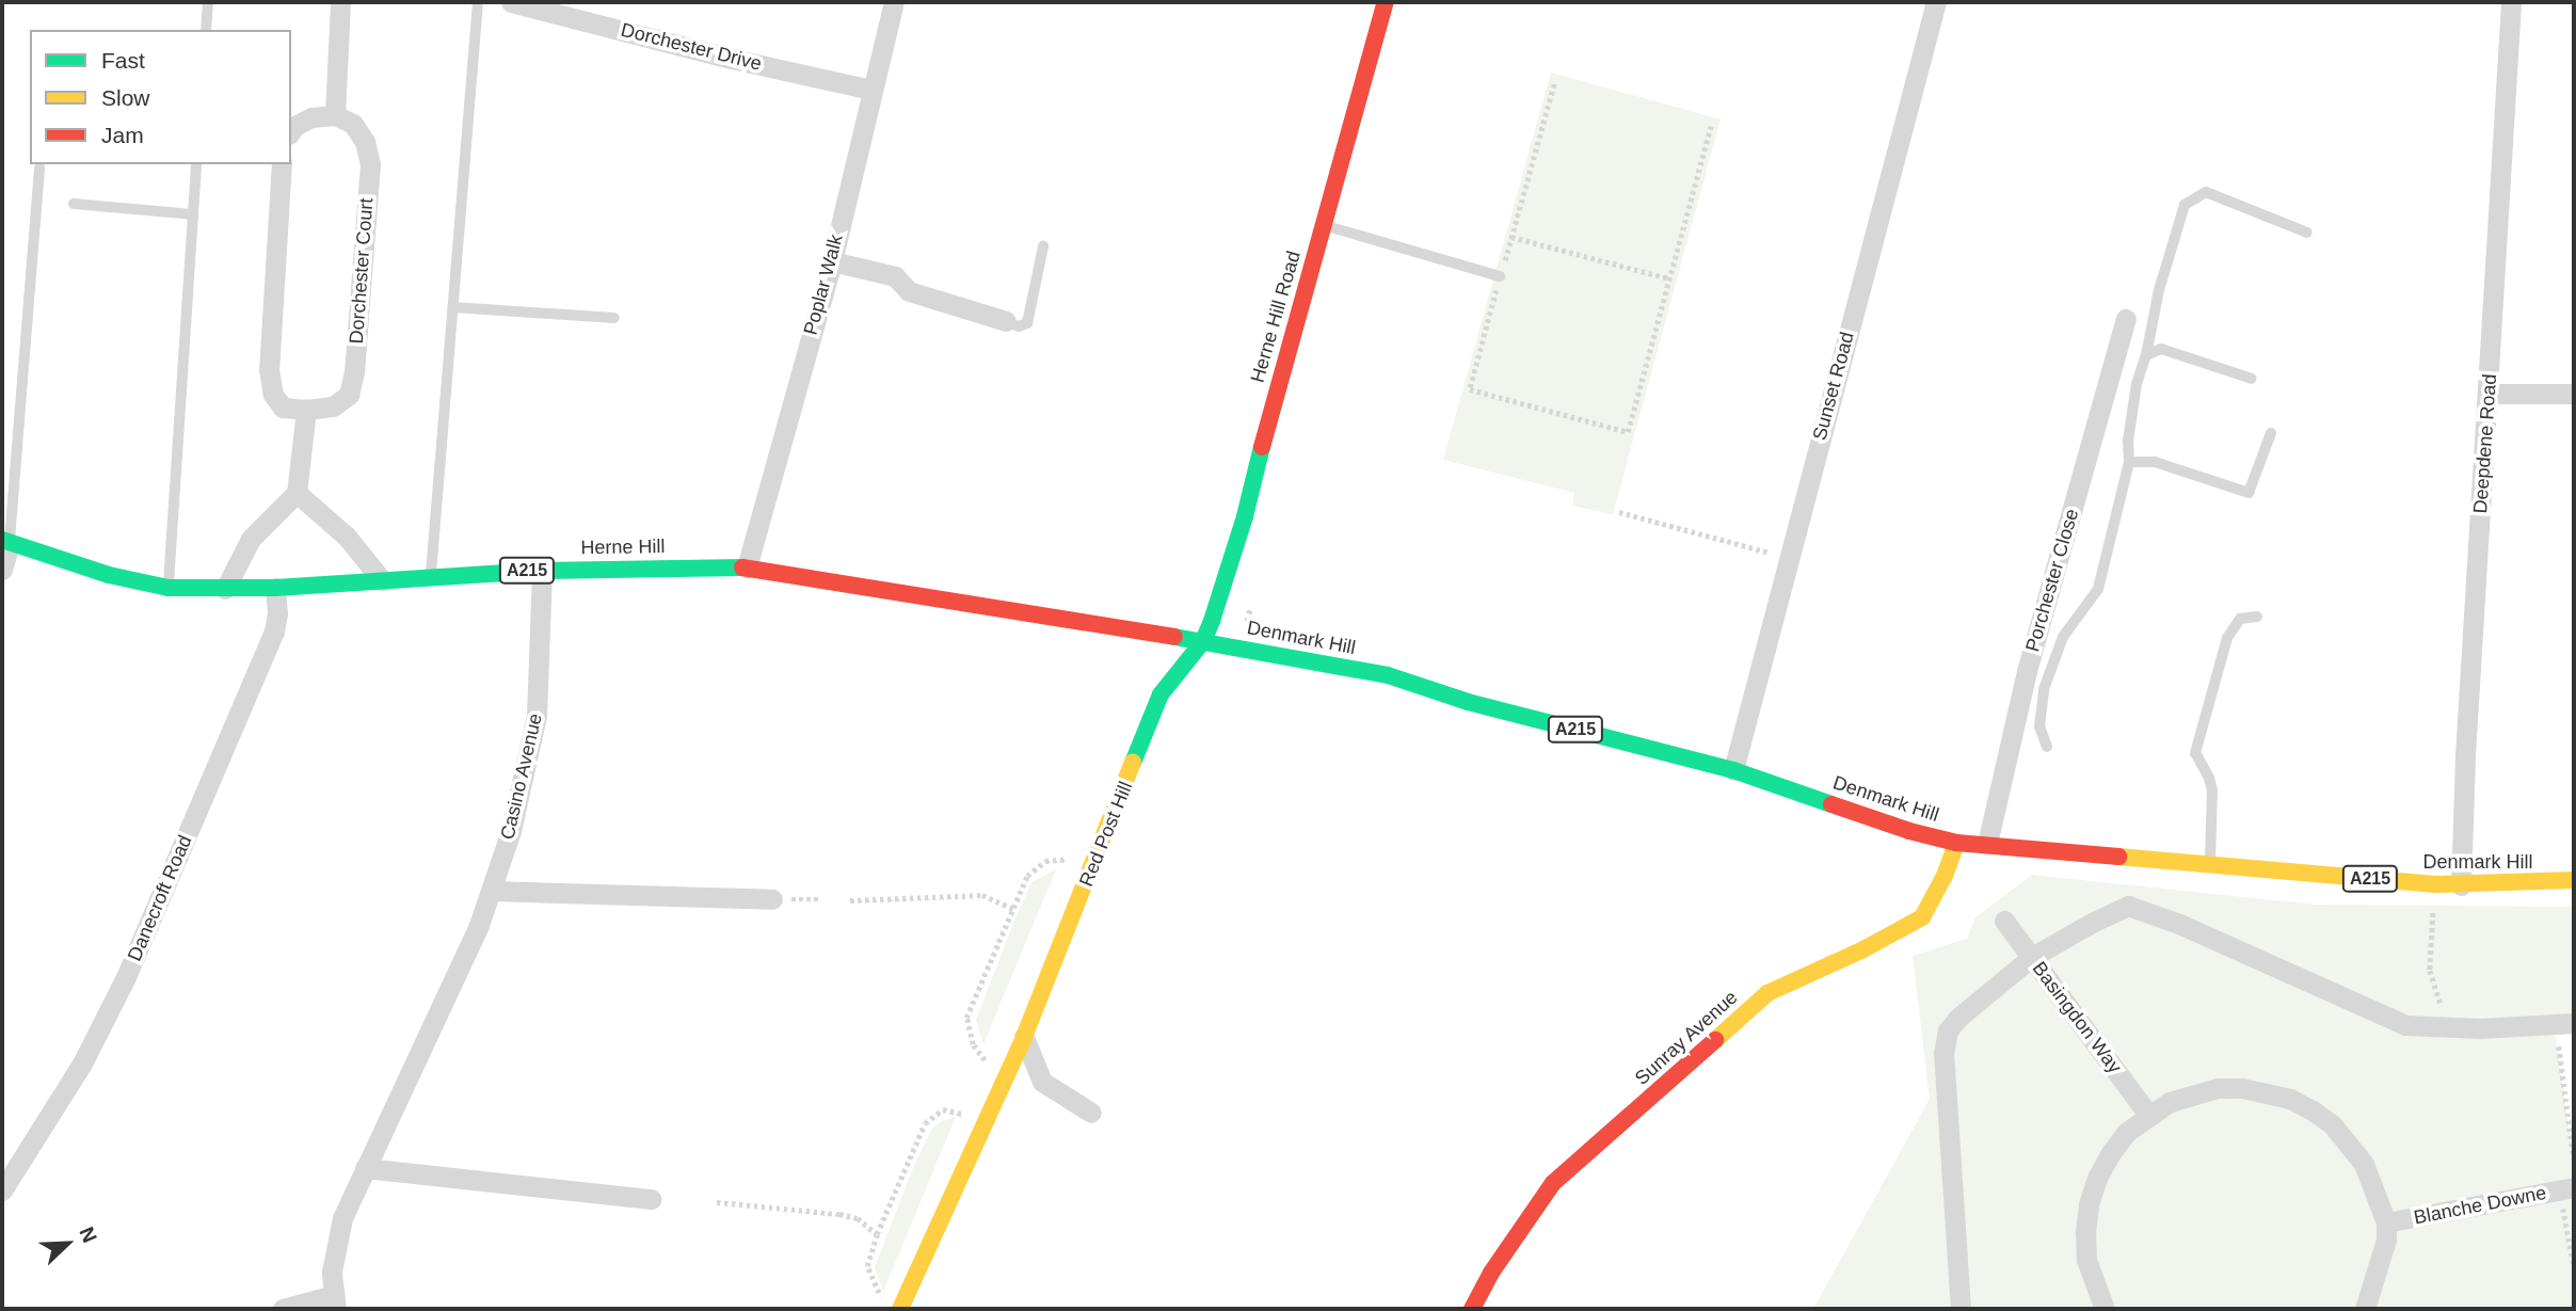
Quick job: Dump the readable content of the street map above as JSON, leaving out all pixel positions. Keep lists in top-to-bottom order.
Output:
{
  "streets": {
    "main road": [
      "Herne Hill Road",
      "Herne Hill",
      "A215",
      "Denmark Hill",
      "Red Post Hill",
      "Sunray Avenue"
    ],
    "street": [
      "Dorchester Drive",
      "Dorchester Court",
      "Poplar Walk",
      "Sunset Road",
      "Deepdene Road",
      "Porchester Close",
      "Casino Avenue",
      "Danecroft Road",
      "Basingdon Way",
      "Blanche Downe"
    ]
  },
  "crossings": [
    ["Dorchester Drive", "Poplar Walk"],
    ["Poplar Walk", "Herne Hill"],
    ["Herne Hill Road", "Herne Hill"],
    ["Herne Hill Road", "Denmark Hill"],
    ["Herne Hill Road", "Red Post Hill"],
    ["Sunset Road", "Denmark Hill"],
    ["Deepdene Road", "Denmark Hill"],
    ["Herne Hill", "Denmark Hill"],
    ["Herne Hill", "Casino Avenue"],
    ["Herne Hill", "Red Post Hill"],
    ["Herne Hill", "Danecroft Road"],
    ["Porchester Close", "Denmark Hill"],
    ["Denmark Hill", "Red Post Hill"],
    ["Denmark Hill", "Sunray Avenue"]
  ],
  "legend": ["Fast", "Slow", "Jam"],
  "north": "top right"
}
